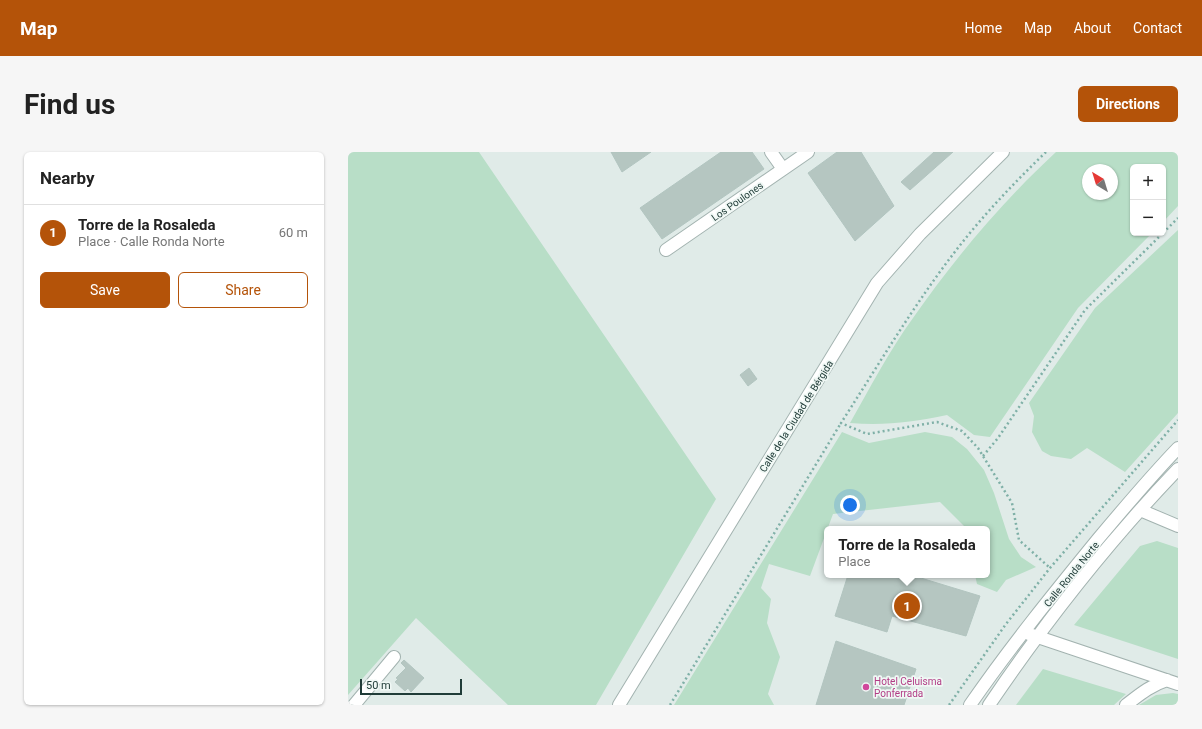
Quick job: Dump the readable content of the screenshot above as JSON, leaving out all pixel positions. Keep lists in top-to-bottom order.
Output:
{
  "streets": {
    "street": ["Los Poulones", "Calle de la Ciudad de Bérgida", "Calle Ronda Norte"]
  },
  "places": ["Hotel Celuisma Ponferrada"],
  "scale_bar": "50 m",
  "north": "top left",
  "page": {
    "header": "Map",
    "nav": [
      "Home",
      "Map",
      "About",
      "Contact"
    ],
    "buttons": [
      "Directions",
      ["Save", "Share"]
    ],
    "title": "Find us",
    "heading": "Nearby",
    "map_buttons": ["+", "−"],
    "list": [
      {
        "mark": "1",
        "name": "Torre de la Rosaleda",
        "note": "Place · Calle Ronda Norte",
        "value": "60 m"
      }
    ],
    "popup": ["Torre de la Rosaleda", "Place"],
    "pins": "1",
    "scale": "50 m"
  }
}
